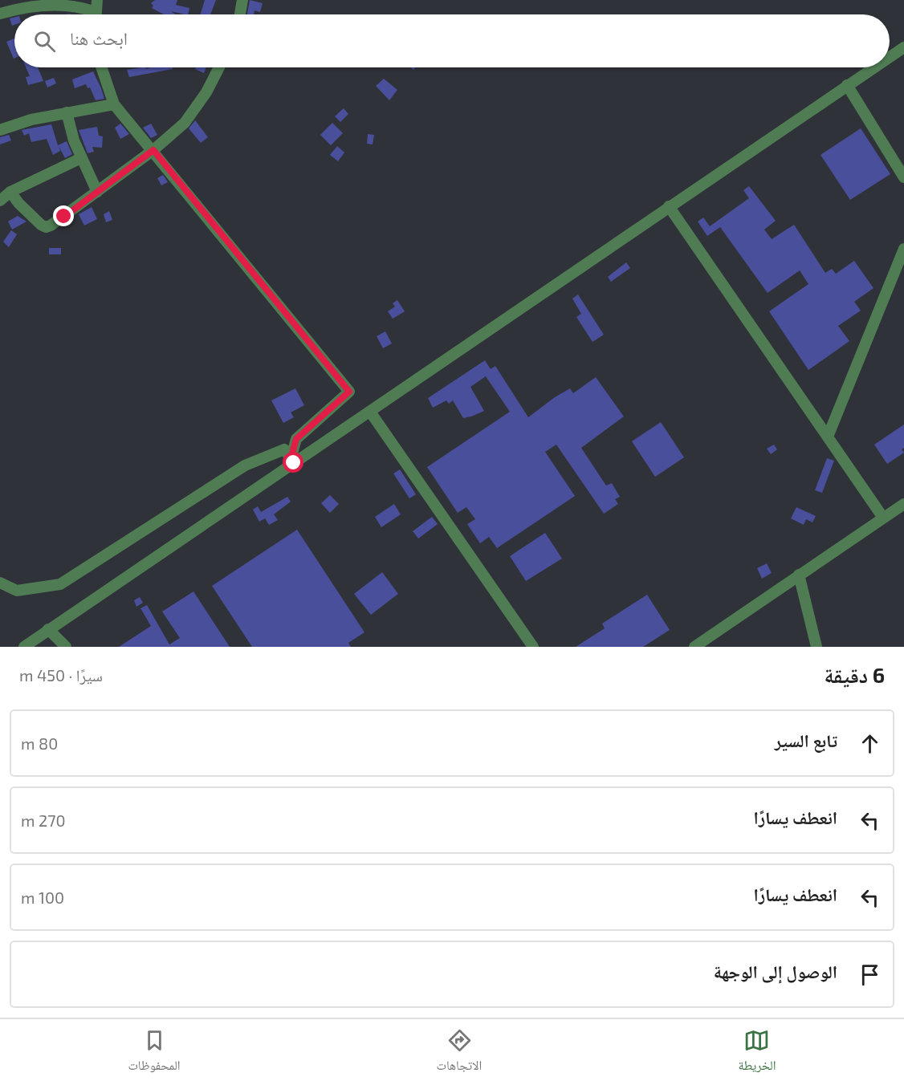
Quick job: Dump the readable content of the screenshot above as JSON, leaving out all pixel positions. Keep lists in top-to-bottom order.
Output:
{
  "page": {
    "search": "ابحث هنا",
    "heading": ["6 دقيقة", "سيرًا · 450 m"],
    "list": [
      ["تابع السير", "80 m"],
      ["انعطف يسارًا", "270 m"],
      ["انعطف يسارًا", "100 m"],
      "الوصول إلى الوجهة"
    ],
    "nav": ["الخريطة", "الاتجاهات", "المحفوظات"]
  }
}
